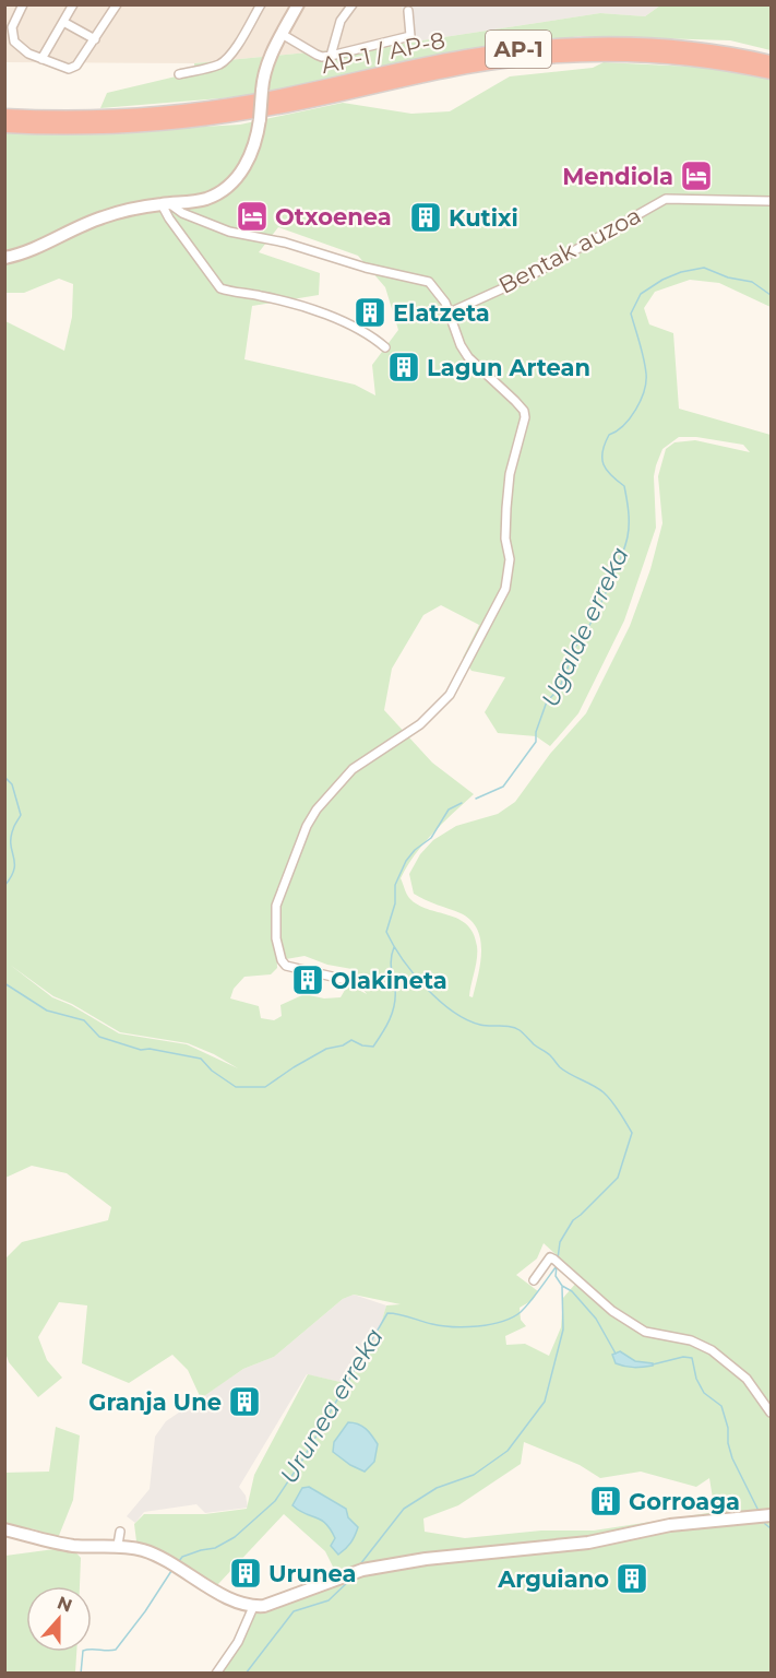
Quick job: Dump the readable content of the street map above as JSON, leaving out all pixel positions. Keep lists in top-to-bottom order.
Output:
{
  "streets": {
    "highway": ["AP-1", "AP-1 / AP-8"],
    "street": ["Bentak auzoa"]
  },
  "water": ["Ugalde erreka", "Urunea erreka"],
  "places": {
    "hotel": ["Mendiola", "Otxoenea"],
    "building": [
      "Kutixi",
      "Elatzeta",
      "Lagun Artean",
      "Olakineta",
      "Granja Une",
      "Gorroaga",
      "Urunea",
      "Arguiano"
    ]
  },
  "north": "top"
}
